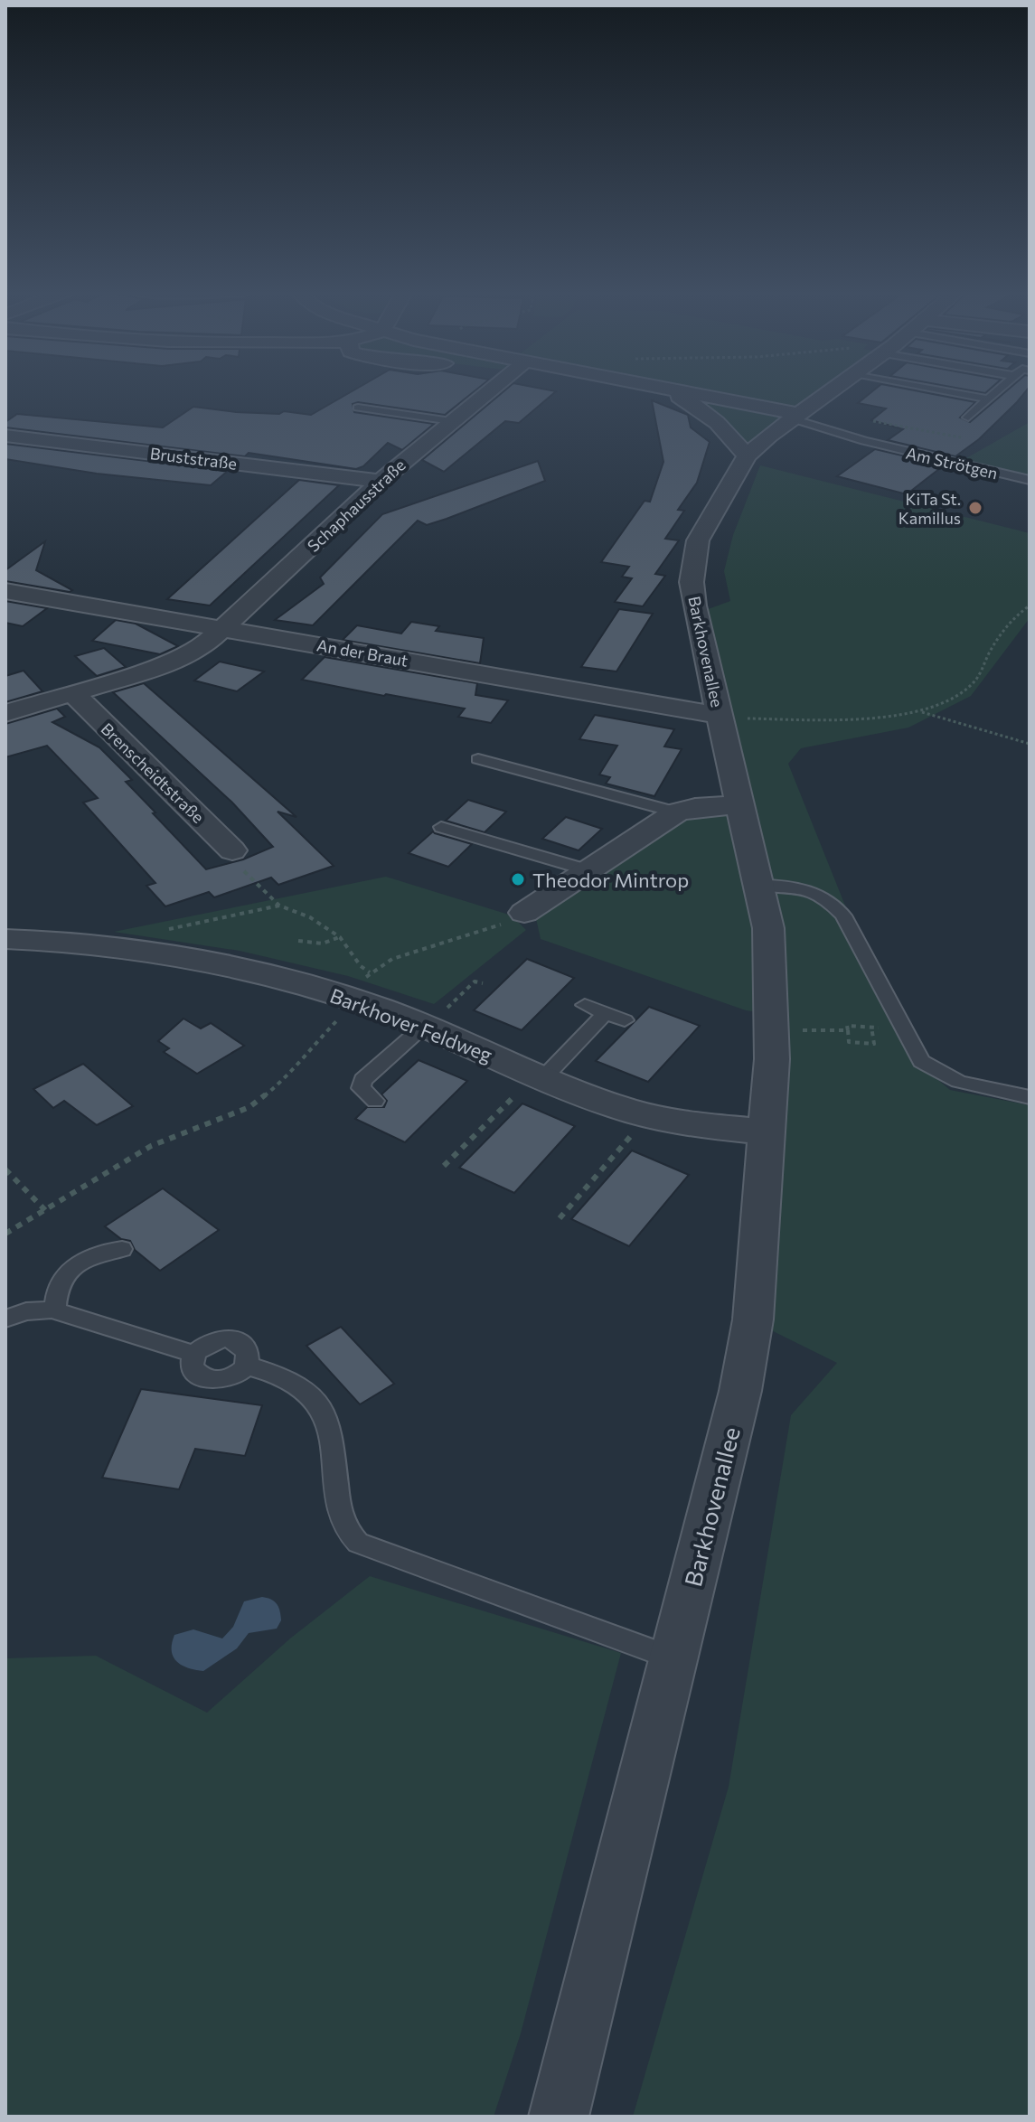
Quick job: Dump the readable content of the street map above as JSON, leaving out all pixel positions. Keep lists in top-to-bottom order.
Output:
{
  "streets": {
    "street": [
      "Bruststraße",
      "Schaphausstraße",
      "Barkhovenallee",
      "An der Braut",
      "Brenscheidtstraße",
      "Barkhover Feldweg"
    ],
    "lane": ["Am Strötgen"]
  },
  "crossings": [
    ["Bruststraße", "Schaphausstraße"],
    ["Am Strötgen", "Barkhovenallee"],
    ["Schaphausstraße", "An der Braut"],
    ["Barkhovenallee", "An der Braut"],
    ["Barkhovenallee", "Barkhover Feldweg"]
  ],
  "places": ["KiTa St. Kamillus", "Theodor Mintrop"]
}
